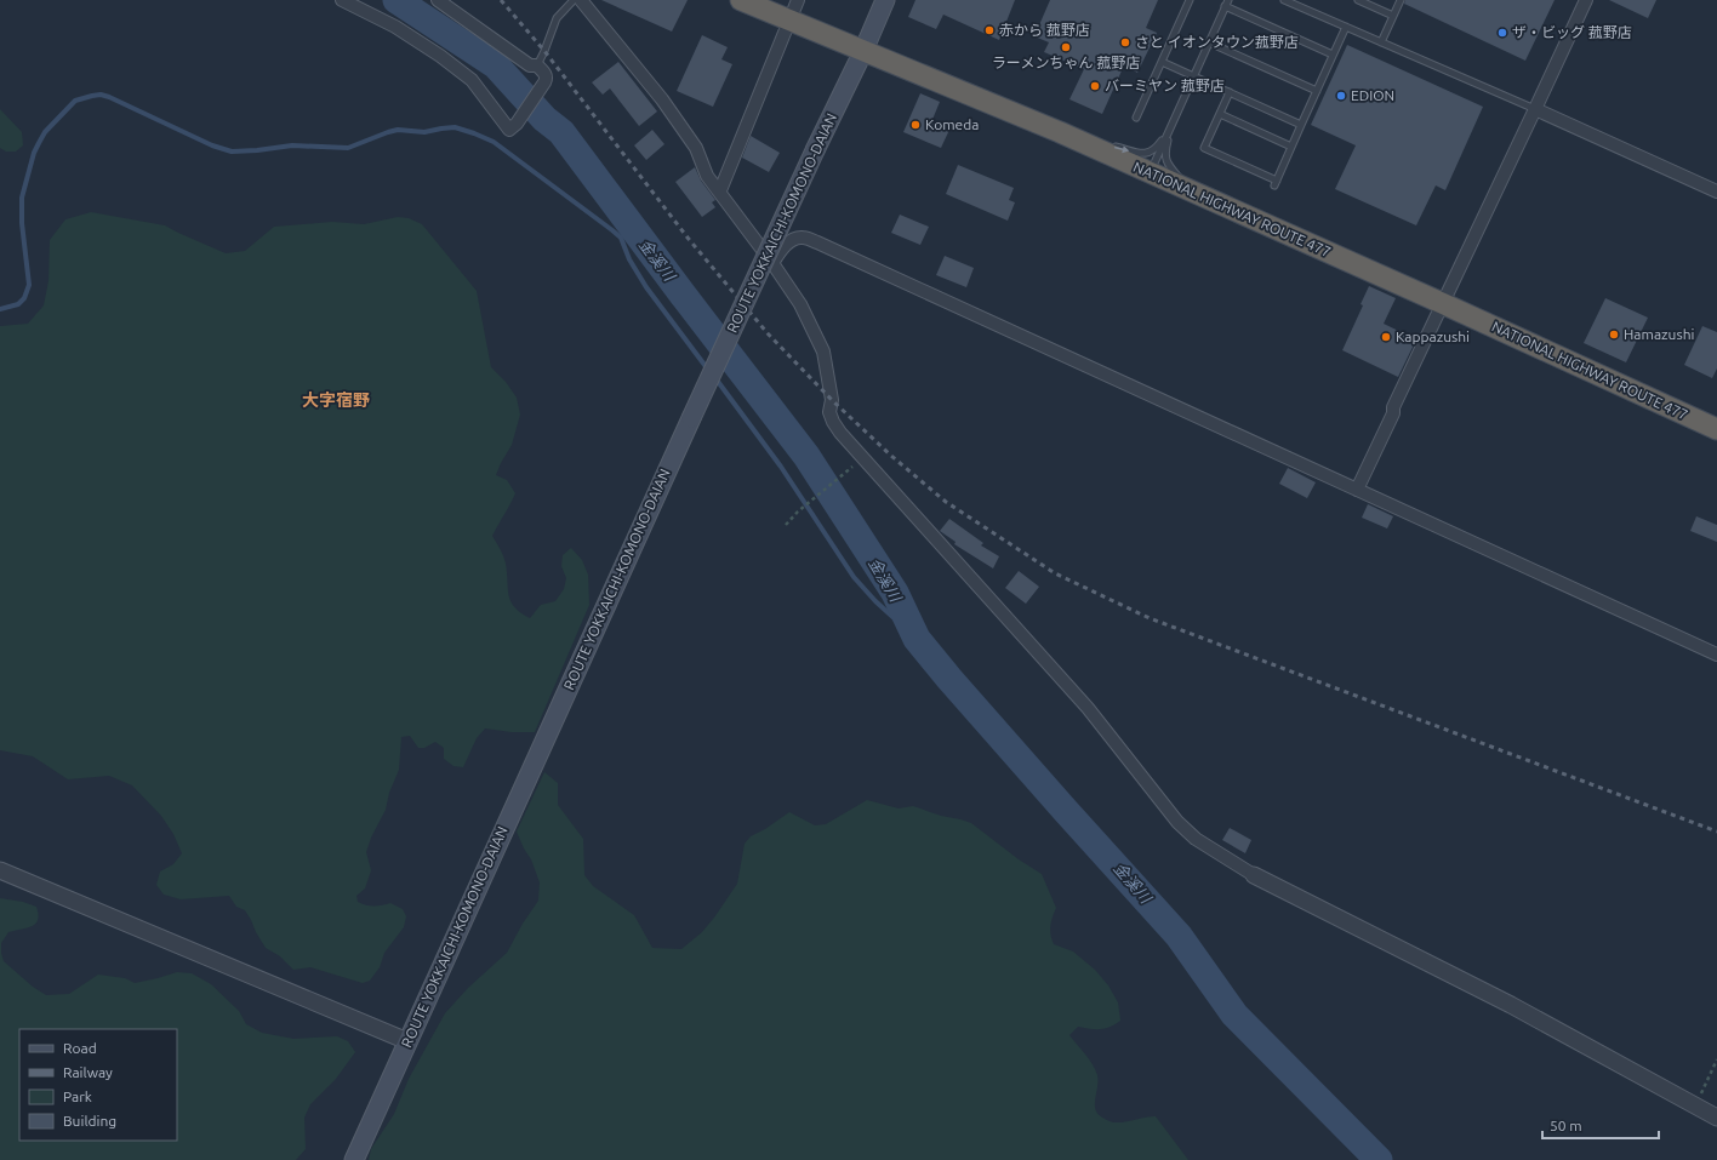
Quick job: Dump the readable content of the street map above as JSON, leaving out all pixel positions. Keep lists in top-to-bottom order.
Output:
{
  "streets": {
    "highway": ["NATIONAL HIGHWAY ROUTE 477"],
    "main road": ["ROUTE YOKKAICHI-KOMONO-DAIAN"]
  },
  "crossings": [
    ["NATIONAL HIGHWAY ROUTE 477", "ROUTE YOKKAICHI-KOMONO-DAIAN"]
  ],
  "districts": ["大字宿野"],
  "water": ["金溪川"],
  "places": [
    "赤から 菰野店",
    "ザ・ビッグ 菰野店",
    "さと イオンタウン菰野店",
    "ラーメンちゃん 菰野店",
    "バーミヤン 菰野店",
    "EDION",
    "Komeda",
    "Hamazushi",
    "Kappazushi"
  ],
  "legend": [
    "Road",
    "Railway",
    "Park",
    "Building"
  ],
  "scale_bar": "50 m"
}
